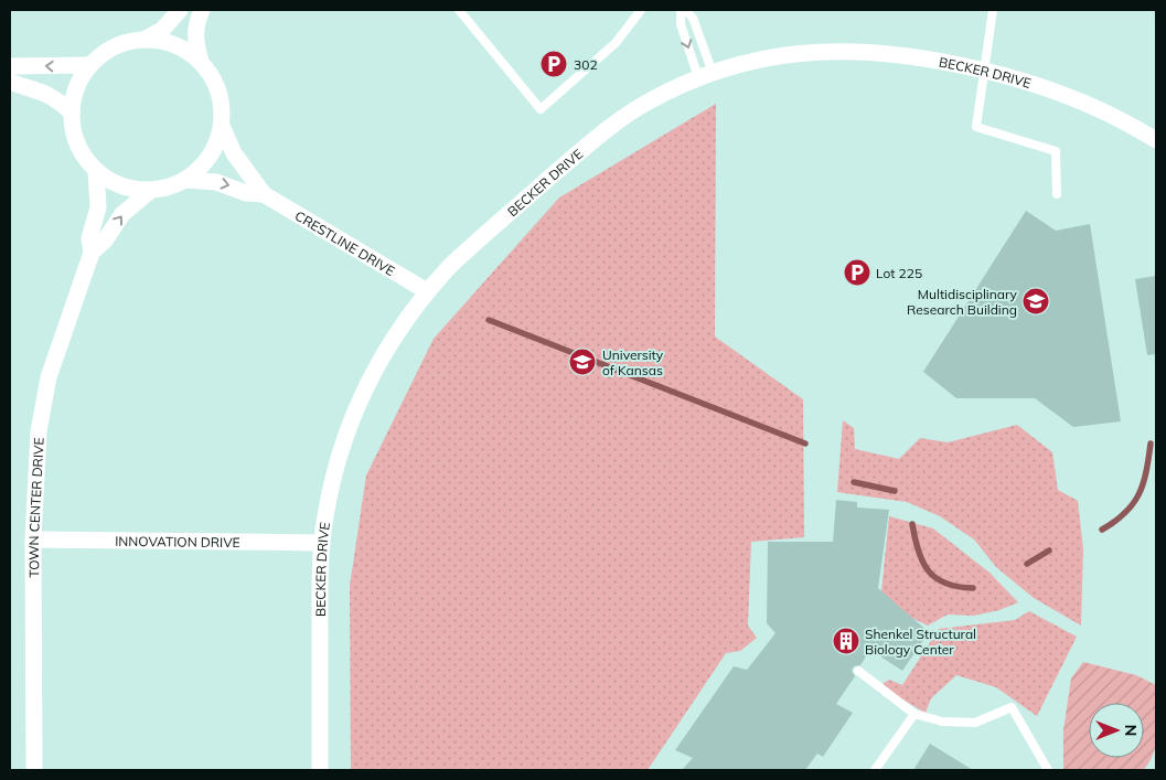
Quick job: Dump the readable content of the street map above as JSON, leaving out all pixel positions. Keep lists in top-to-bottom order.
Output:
{
  "streets": {
    "street": [
      "BECKER DRIVE",
      "CRESTLINE DRIVE",
      "TOWN CENTER DRIVE",
      "INNOVATION DRIVE"
    ]
  },
  "crossings": [
    ["BECKER DRIVE", "CRESTLINE DRIVE"],
    ["BECKER DRIVE", "INNOVATION DRIVE"],
    ["CRESTLINE DRIVE", "TOWN CENTER DRIVE"],
    ["TOWN CENTER DRIVE", "INNOVATION DRIVE"]
  ],
  "places": {
    "parking": ["302", "Lot 225"],
    "school or university": ["Multidisciplinary Research Building", "University of Kansas"],
    "building": ["Shenkel Structural Biology Center"]
  },
  "north": "right"
}
